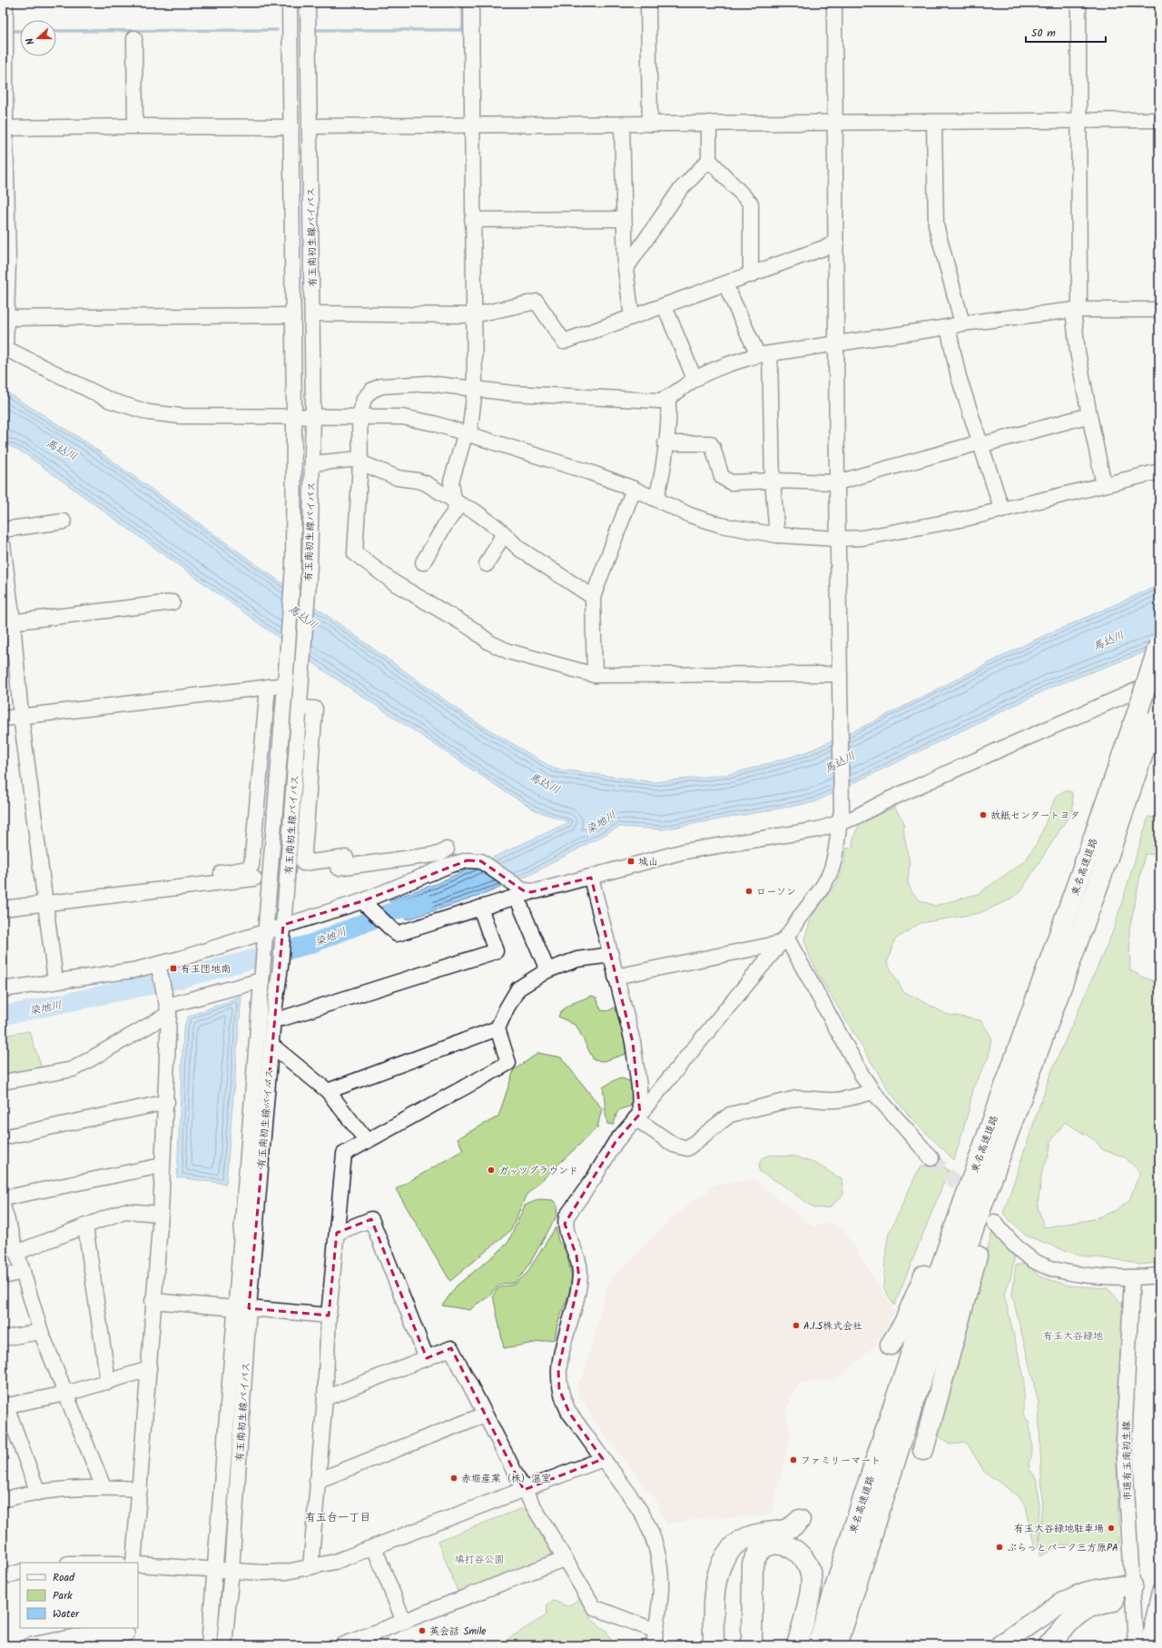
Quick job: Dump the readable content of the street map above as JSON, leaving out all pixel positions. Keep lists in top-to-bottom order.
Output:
{
  "streets": {
    "highway": ["東名高速道路"],
    "street": ["有玉南初生線バイパス", "市道有玉南初生線"]
  },
  "districts": ["有玉台一丁目"],
  "water": ["馬込川", "染地川"],
  "parks": ["有玉大谷緑地", "鳩打谷公園"],
  "places": {
    "other": [
      "故紙センタートヨタ",
      "ローソン",
      "ガッツグラウンド",
      "A.I.S株式会社",
      "ファミリーマート",
      "赤堀産業（株）温室",
      "有玉大谷緑地駐車場",
      "ぷらっとパーク三方原PA",
      "英会話 Smile"
    ],
    "transit": ["城山", "有玉団地南"]
  },
  "legend": ["Road", "Park", "Water"],
  "scale_bar": "50 m",
  "north": "left"
}
